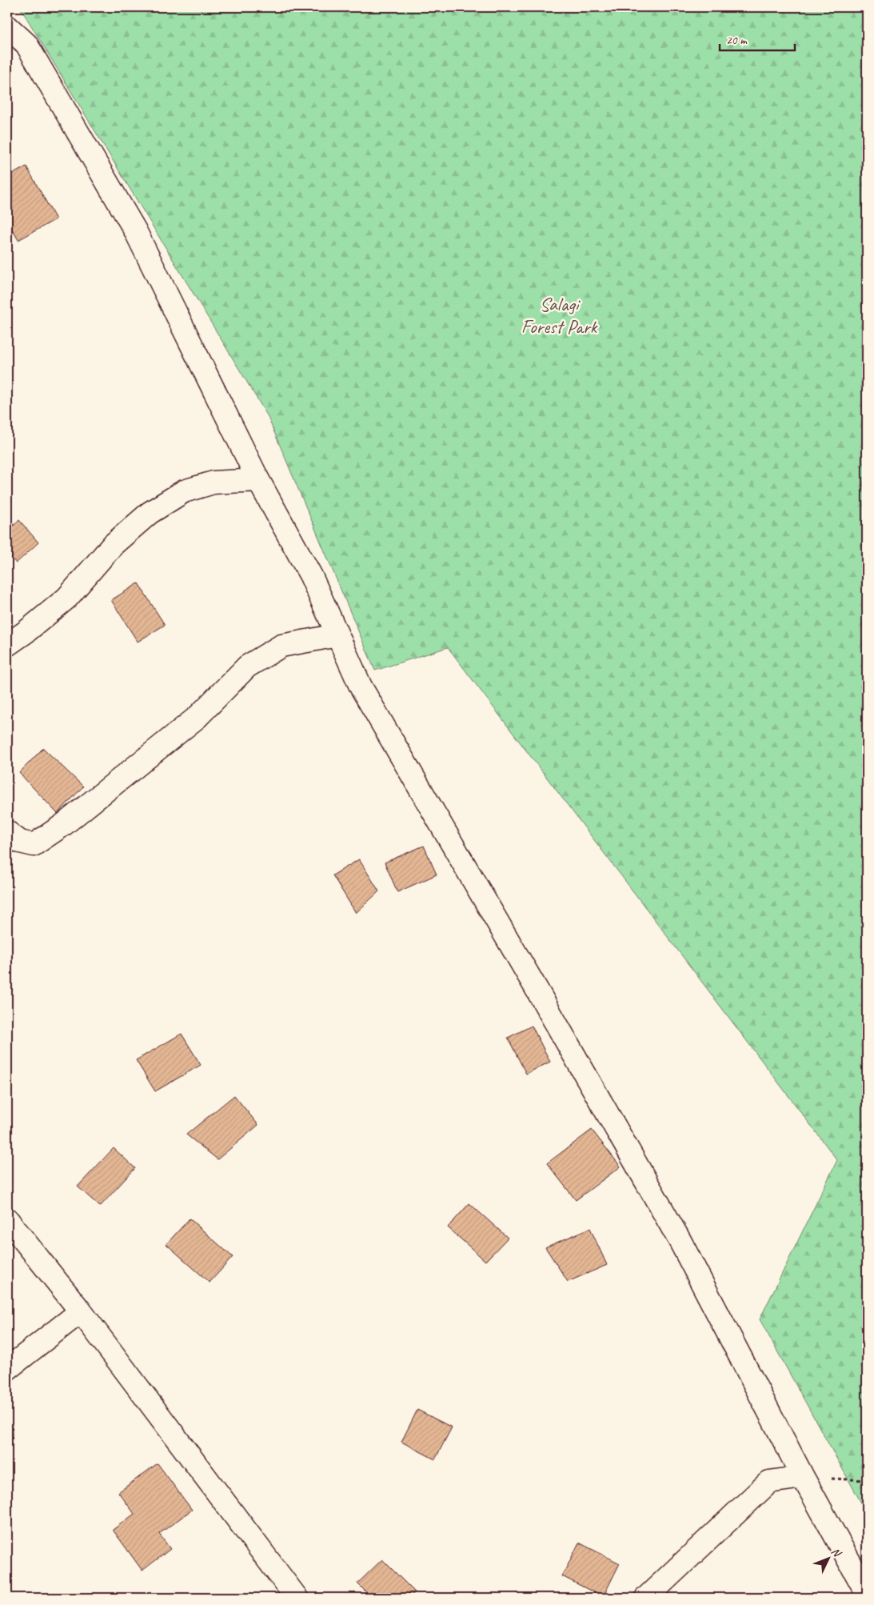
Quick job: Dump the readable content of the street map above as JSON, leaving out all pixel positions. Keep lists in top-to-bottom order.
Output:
{
  "parks": ["Salagi Forest Park"],
  "scale_bar": "20 m",
  "north": "top right"
}
